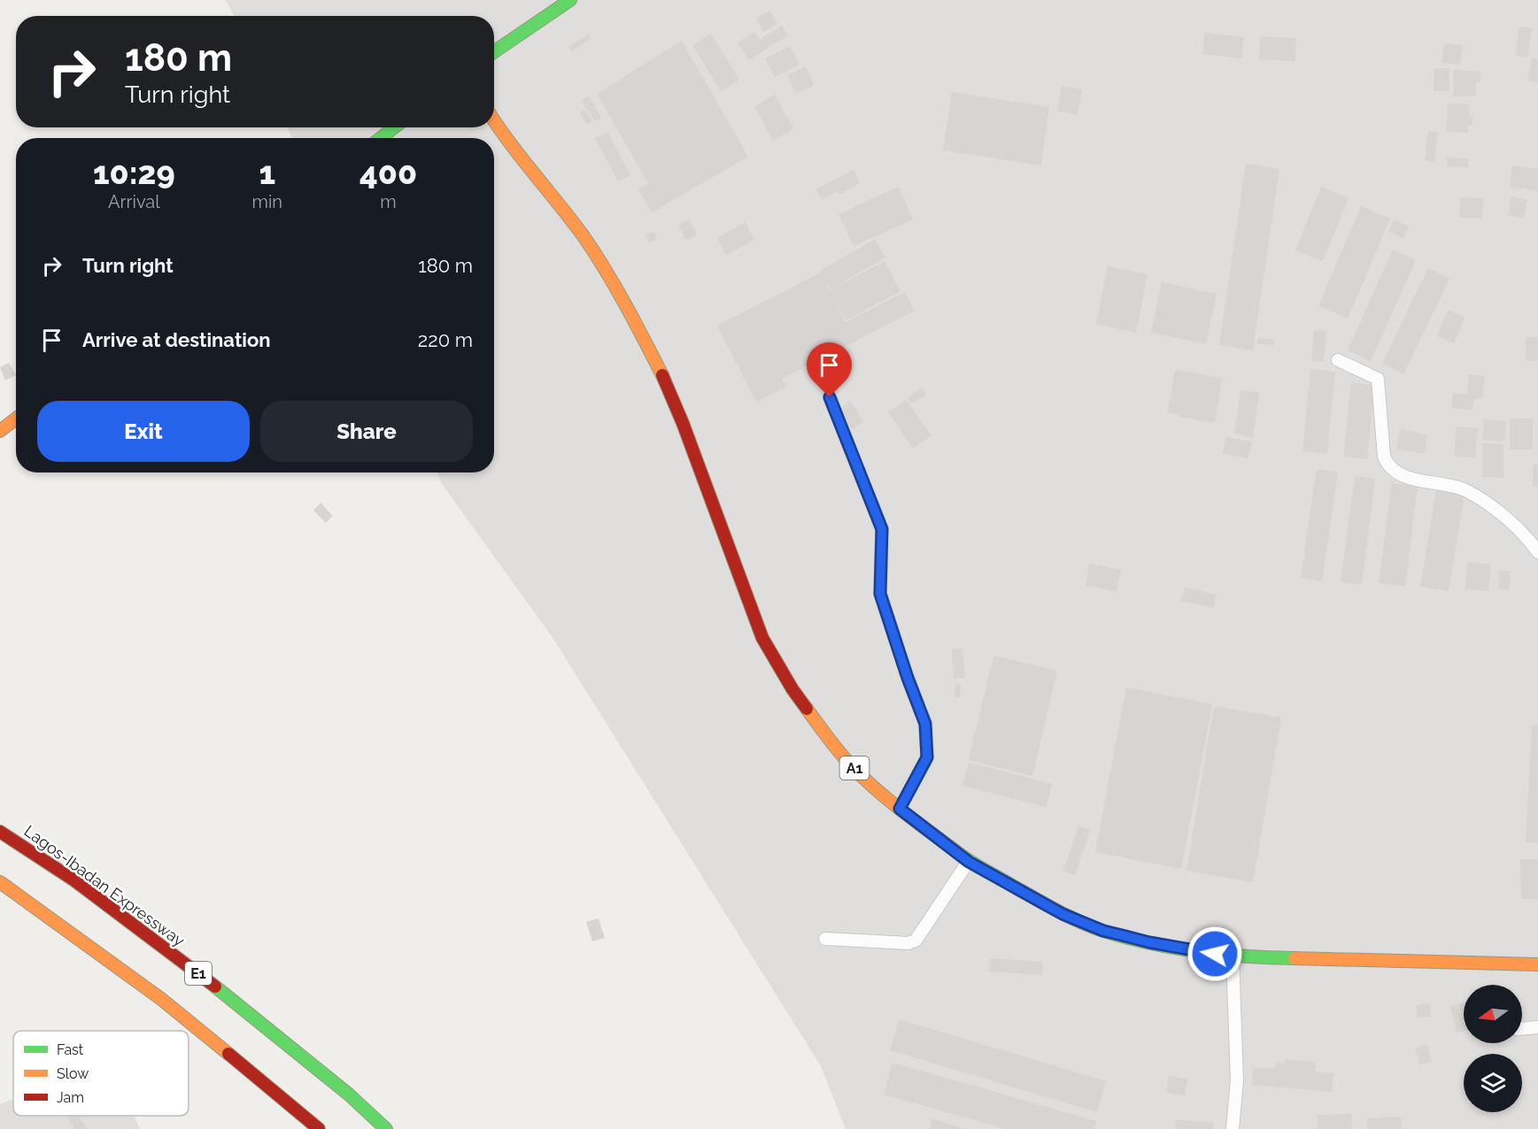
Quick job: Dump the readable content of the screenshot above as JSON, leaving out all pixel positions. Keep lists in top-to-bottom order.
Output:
{
  "streets": {
    "main road": ["A1", "Lagos-Ibadan Expressway", "E1"]
  },
  "legend": ["Fast", "Slow", "Jam"],
  "north": "left",
  "page": {
    "turn": ["180 m", "Turn right"],
    "eta": [
      "10:29",
      "Arrival",
      "1",
      "min",
      "400",
      "m"
    ],
    "list": [
      {
        "name": "Turn right",
        "value": "180 m"
      },
      {
        "name": "Arrive at destination",
        "value": "220 m"
      }
    ],
    "buttons": ["Exit", "Share"]
  }
}
